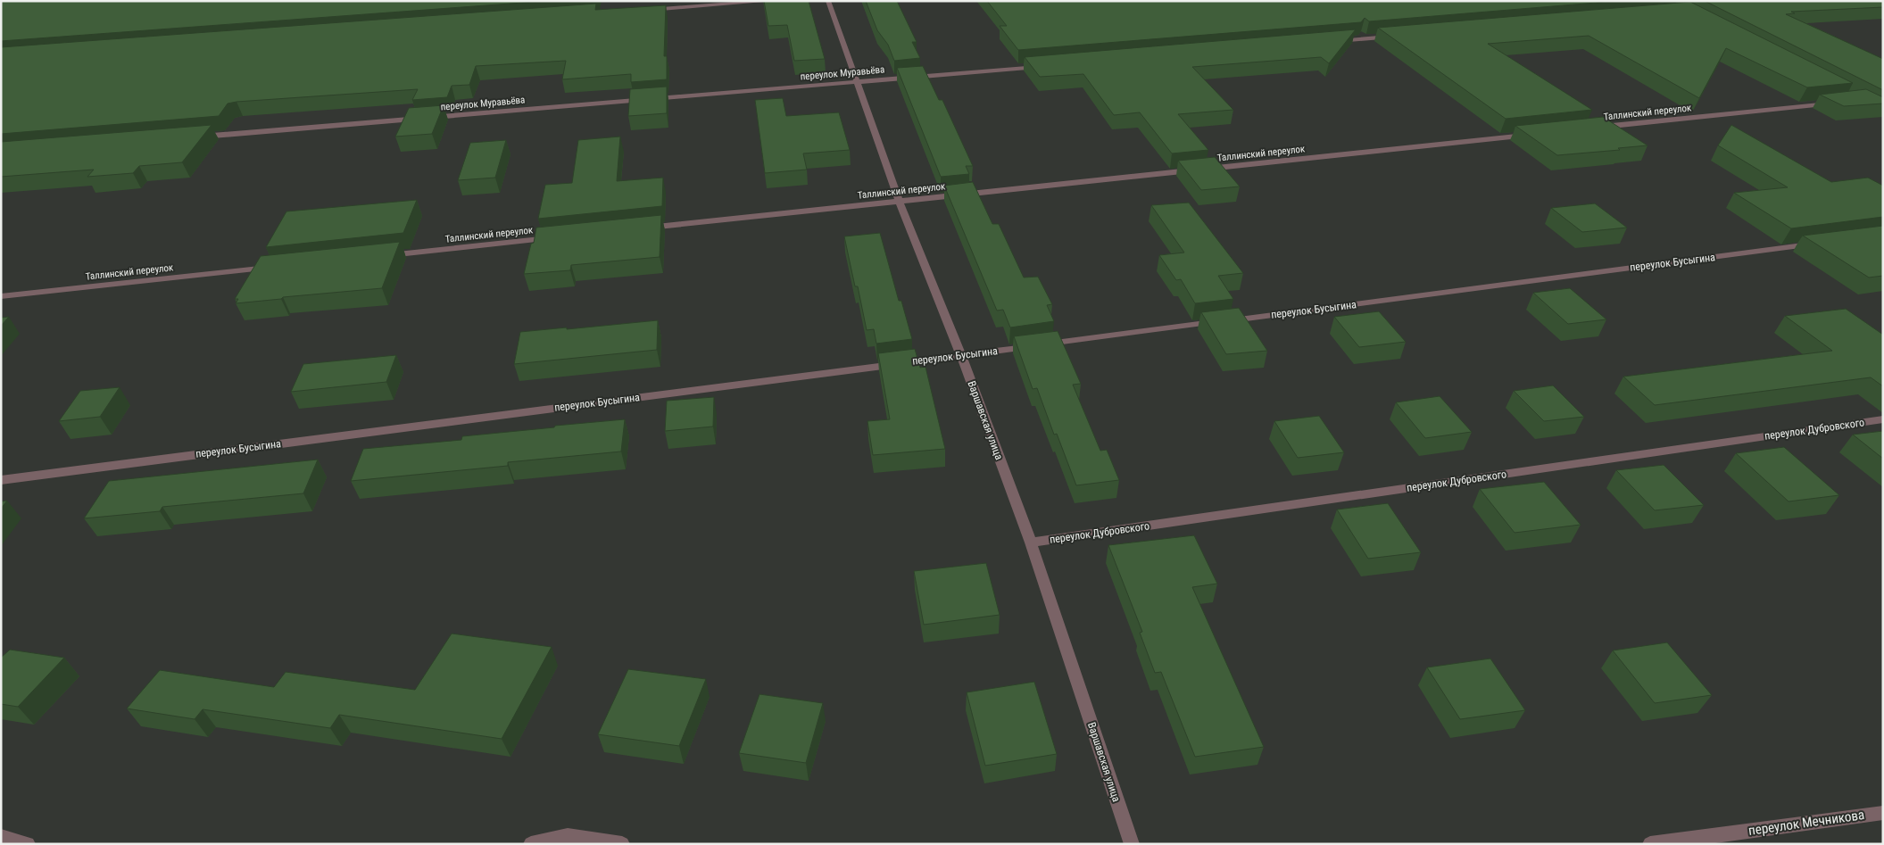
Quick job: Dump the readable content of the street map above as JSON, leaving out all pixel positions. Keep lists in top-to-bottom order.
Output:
{
  "streets": {
    "street": [
      "переулок Муравьёва",
      "Таллинский переулок",
      "переулок Бусыгина",
      "Варшавская улица",
      "переулок Дубровского",
      "переулок Мечникова"
    ]
  },
  "crossings": [
    ["переулок Муравьёва", "Варшавская улица"],
    ["Таллинский переулок", "Варшавская улица"],
    ["переулок Бусыгина", "Варшавская улица"],
    ["Варшавская улица", "переулок Дубровского"]
  ]
}
